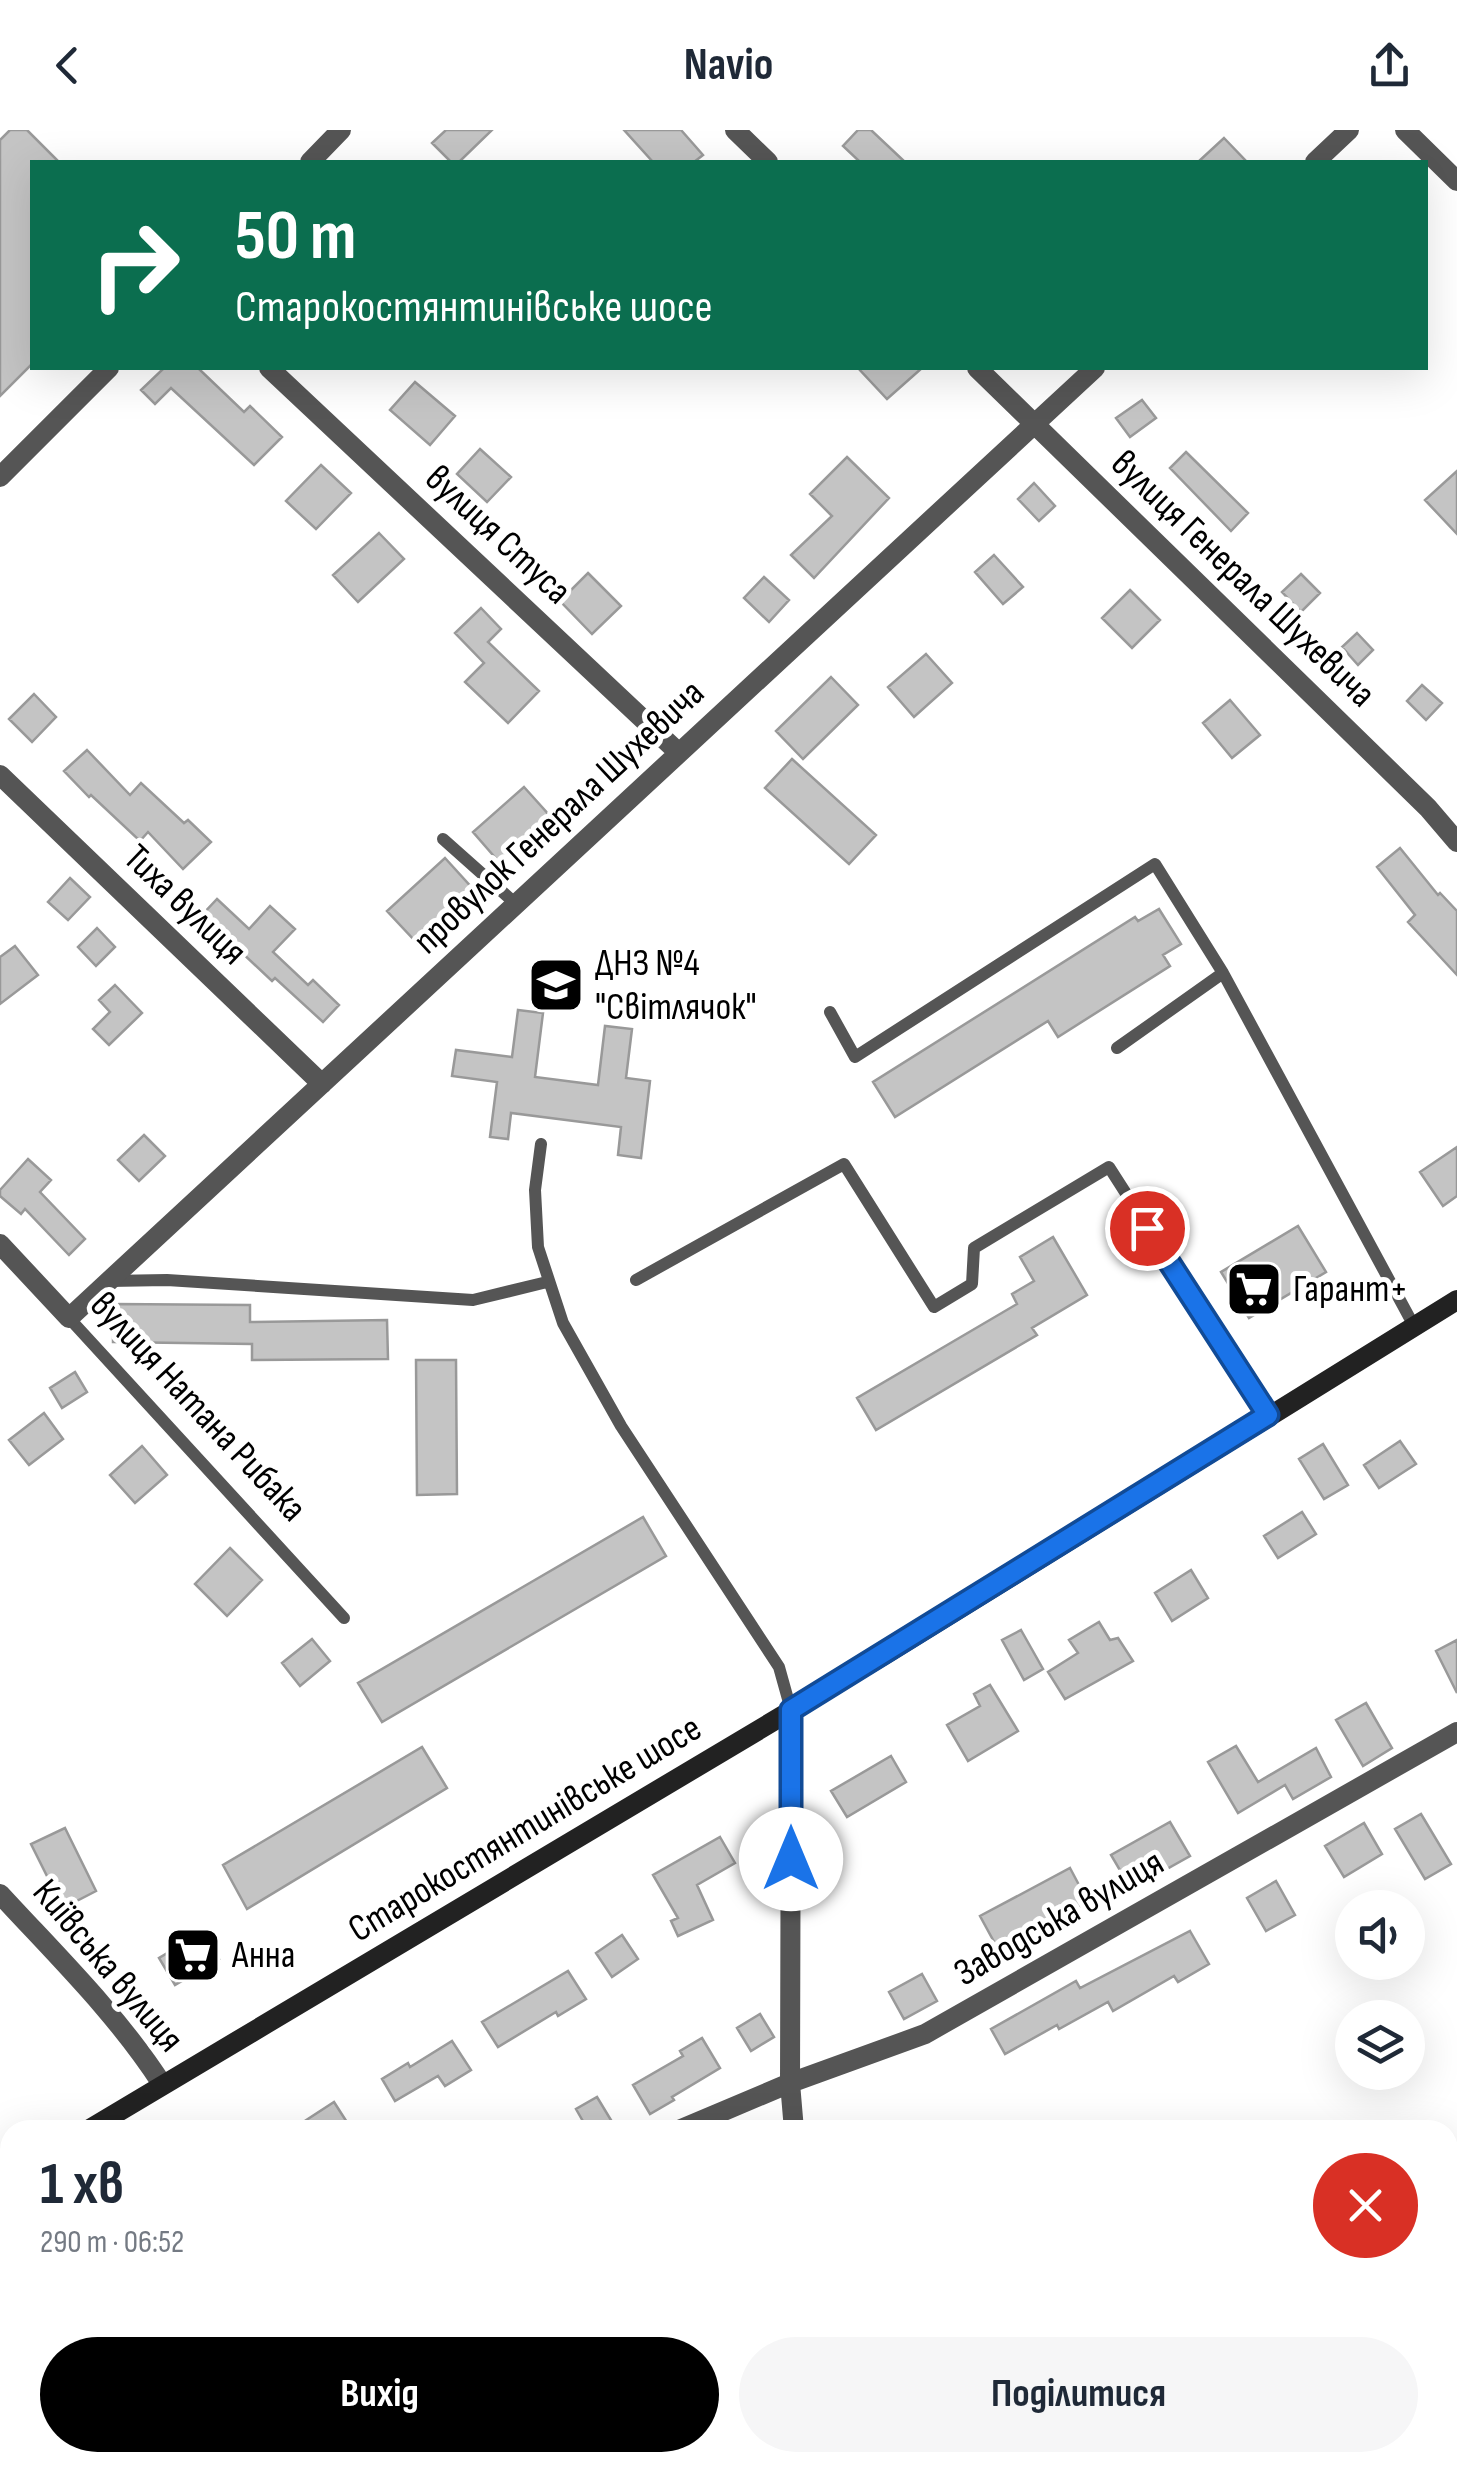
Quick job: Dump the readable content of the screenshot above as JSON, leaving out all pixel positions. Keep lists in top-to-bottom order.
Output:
{
  "streets": {
    "main road": ["Старокостянтинівське шосе"],
    "street": [
      "вулиця Стуса",
      "вулиця Генерала Шухевича",
      "провулок Генерала Шухевича",
      "Тиха вулиця",
      "вулиця Натана Рибака",
      "Заводська вулиця",
      "Київська вулиця"
    ]
  },
  "crossings": [
    ["вулиця Стуса", "провулок Генерала Шухевича"],
    ["вулиця Генерала Шухевича", "провулок Генерала Шухевича"],
    ["провулок Генерала Шухевича", "Тиха вулиця"],
    ["провулок Генерала Шухевича", "вулиця Натана Рибака"],
    ["Старокостянтинівське шосе", "Київська вулиця"]
  ],
  "places": {
    "school or university": ["ДНЗ №4 \"Світлячок\""],
    "supermarket": ["Гарант+", "Анна"]
  },
  "page": {
    "header": "Navio",
    "turn": ["50 m", "Старокостянтинівське шосе"],
    "heading": ["1 хв", "290 m · 06:52"],
    "buttons": ["Вихід", "Поділитися"]
  }
}
